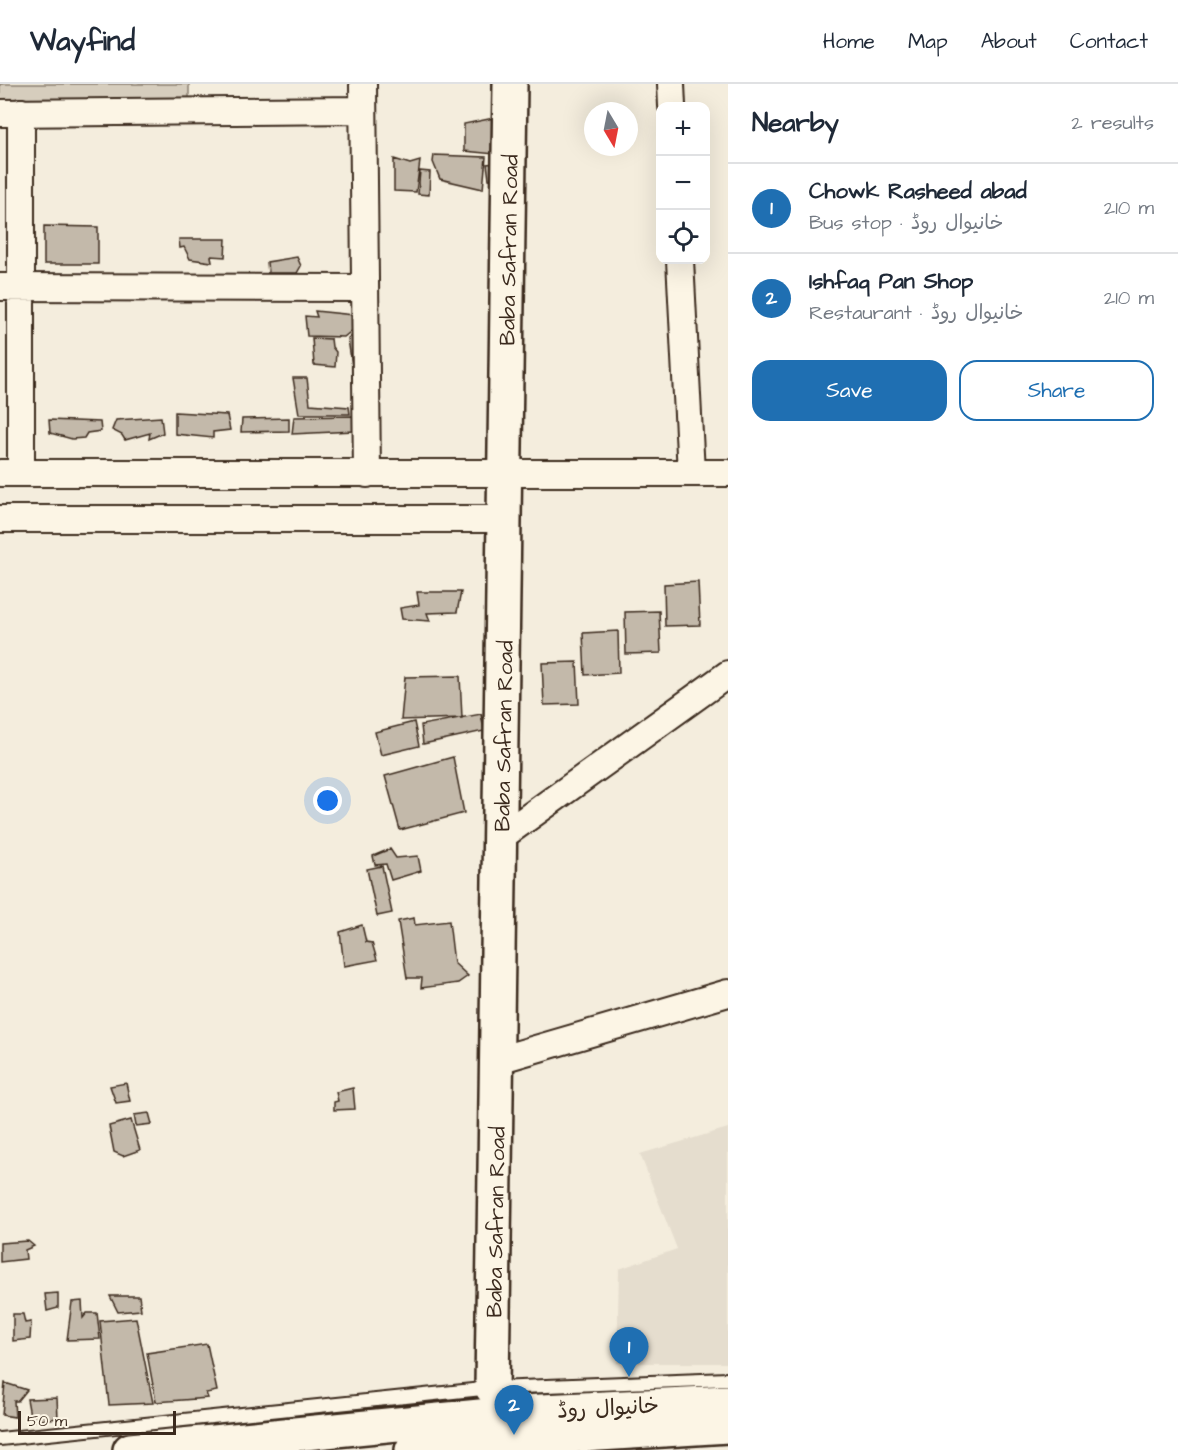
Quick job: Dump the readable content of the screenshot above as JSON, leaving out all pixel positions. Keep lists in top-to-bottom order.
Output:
{
  "streets": {
    "main road": ["Baba Safran Road", "خانیوال روڈ"]
  },
  "scale_bar": "50 m",
  "north": "bottom",
  "page": {
    "header": "Wayfind",
    "nav": [
      "Home",
      "Map",
      "About",
      "Contact"
    ],
    "heading": ["Nearby", "2 results"],
    "map_buttons": ["+", "−"],
    "list": [
      {
        "mark": "1",
        "name": "Chowk Rasheed abad",
        "note": "Bus stop · خانیوال روڈ",
        "value": "210 m"
      },
      {
        "mark": "2",
        "name": "Ishfaq Pan Shop",
        "note": "Restaurant · خانیوال روڈ",
        "value": "210 m"
      }
    ],
    "buttons": ["Save", "Share"],
    "pins": ["1", "2"],
    "scale": "50 m"
  }
}
